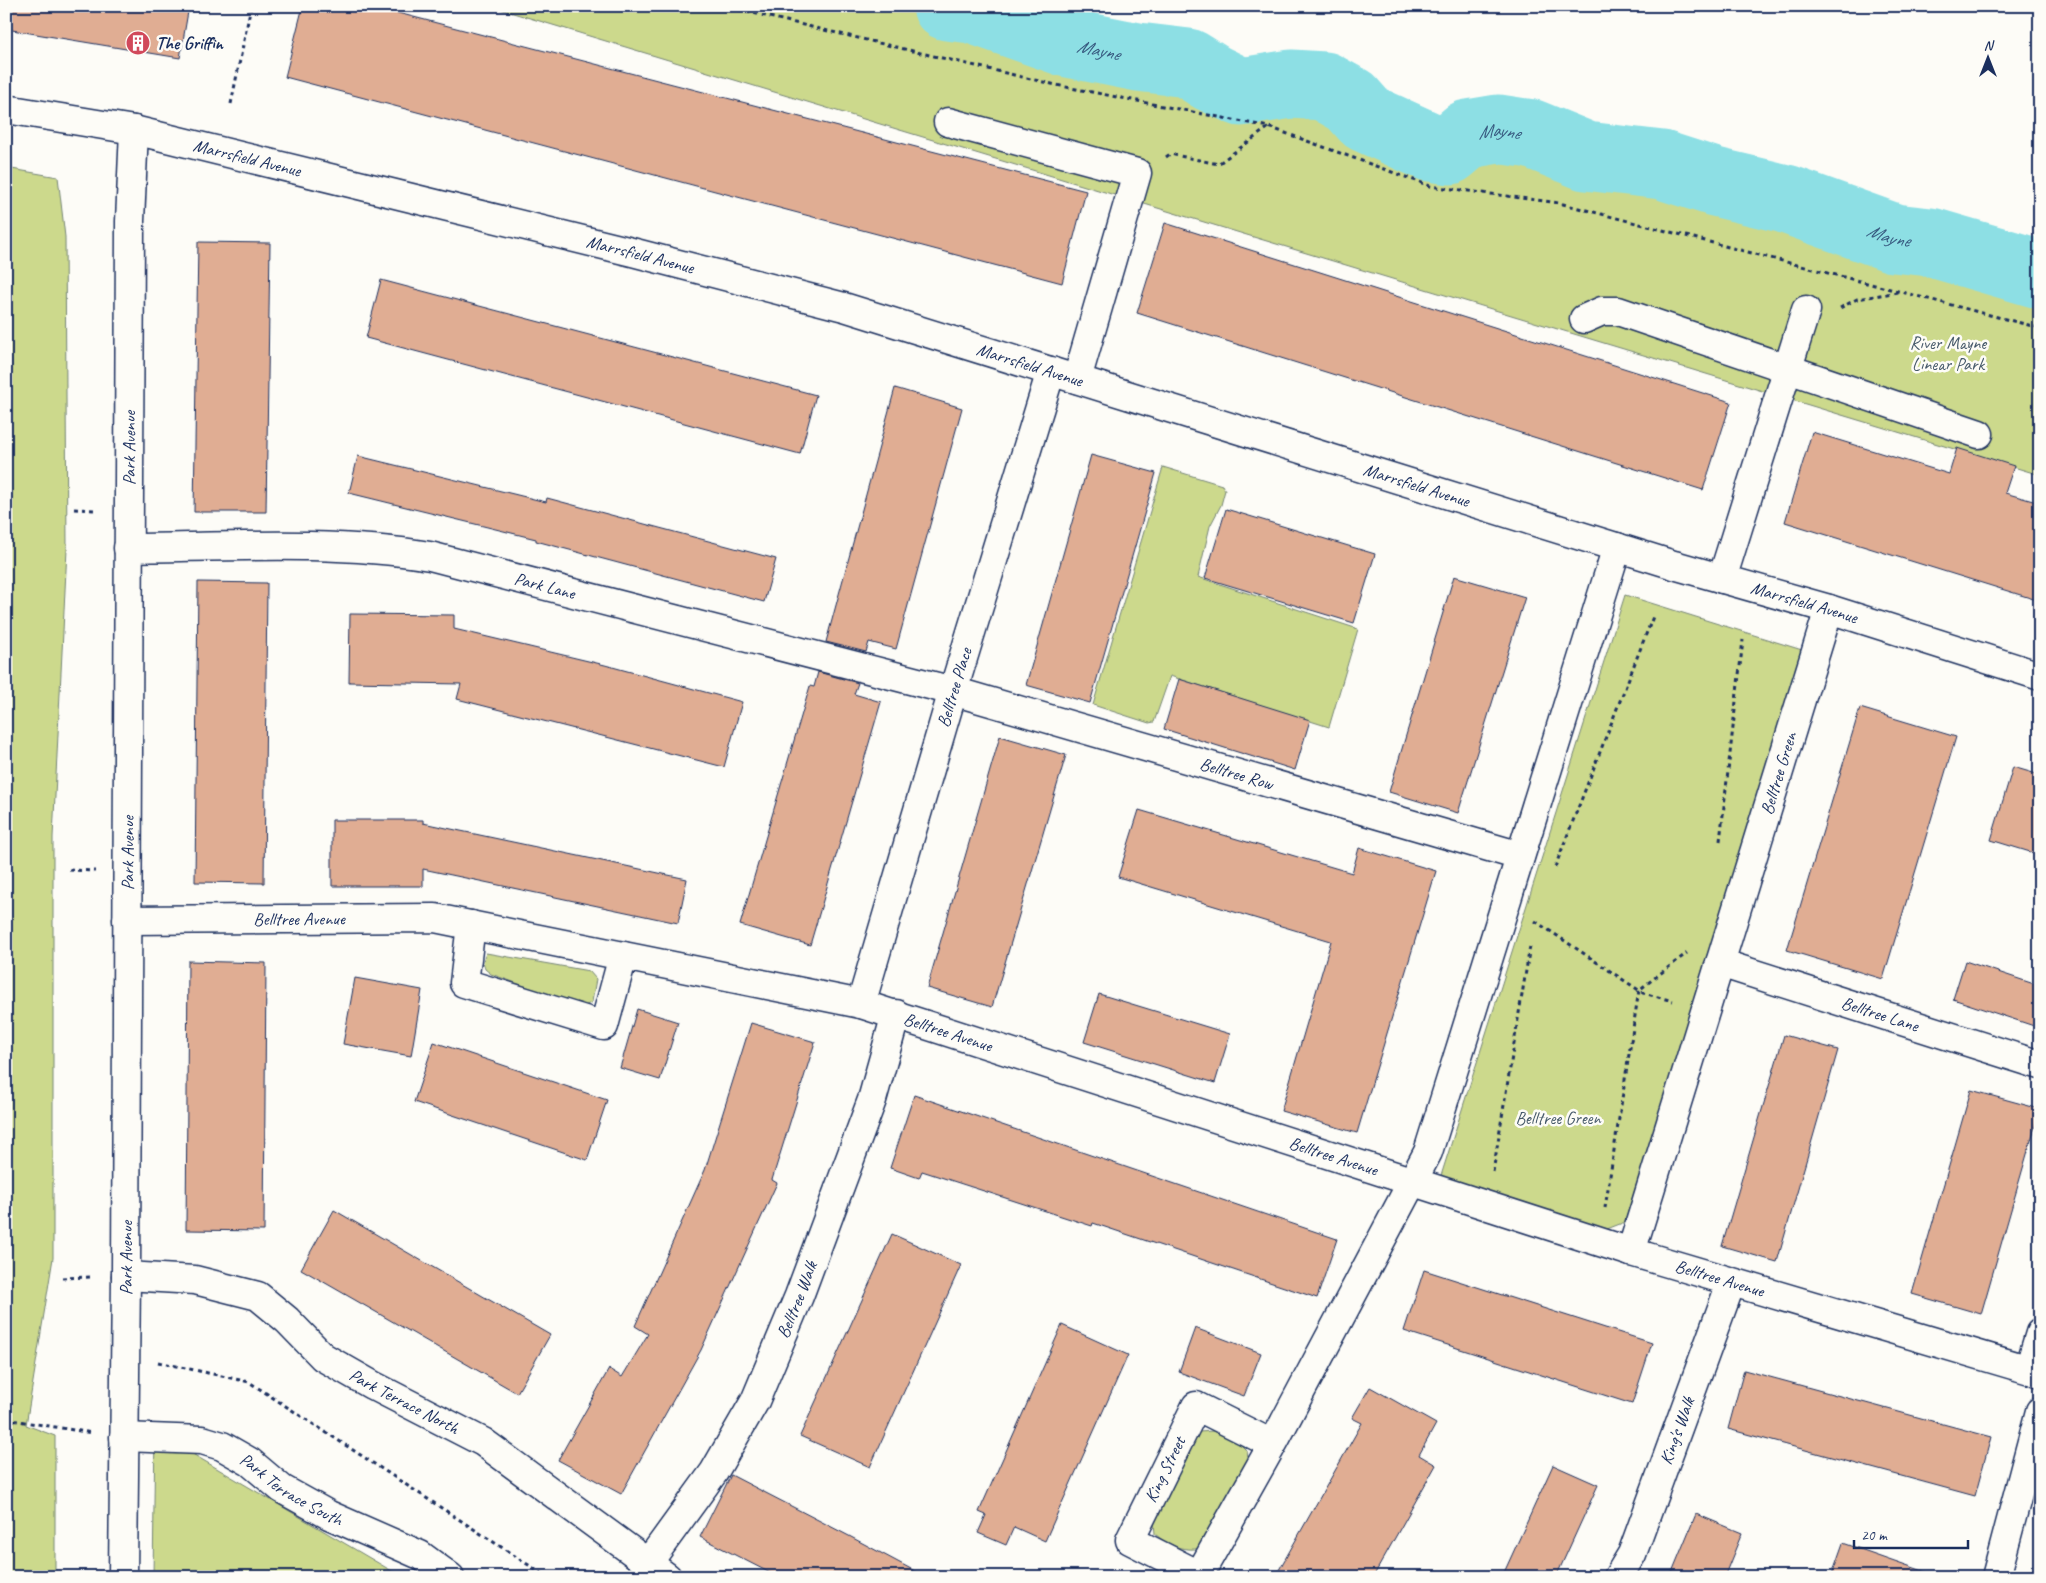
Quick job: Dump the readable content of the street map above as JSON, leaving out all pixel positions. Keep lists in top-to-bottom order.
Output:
{
  "streets": {
    "street": [
      "Marrsfield Avenue",
      "Park Avenue",
      "Park Lane",
      "Belltree Place",
      "Belltree Row",
      "Belltree Green",
      "Belltree Avenue",
      "Belltree Lane",
      "Belltree Walk",
      "Park Terrace North",
      "King's Walk",
      "King Street",
      "Park Terrace South"
    ]
  },
  "crossings": [
    ["Marrsfield Avenue", "Park Avenue"],
    ["Marrsfield Avenue", "Belltree Place"],
    ["Marrsfield Avenue", "Belltree Green"],
    ["Park Avenue", "Park Lane"],
    ["Park Avenue", "Belltree Avenue"],
    ["Park Avenue", "Park Terrace North"],
    ["Park Avenue", "Park Terrace South"],
    ["Park Lane", "Belltree Place"],
    ["Park Lane", "Belltree Row"],
    ["Belltree Place", "Belltree Row"],
    ["Belltree Place", "Belltree Avenue"],
    ["Belltree Green", "Belltree Avenue"],
    ["Belltree Green", "Belltree Lane"],
    ["Belltree Avenue", "Belltree Walk"],
    ["Belltree Avenue", "King's Walk"],
    ["Belltree Avenue", "King Street"],
    ["Belltree Walk", "Park Terrace North"]
  ],
  "water": ["Mayne"],
  "parks": ["River Mayne Linear Park", "Belltree Green"],
  "places": {
    "building": ["The Griffin"]
  },
  "scale_bar": "20 m",
  "north": "top"
}
